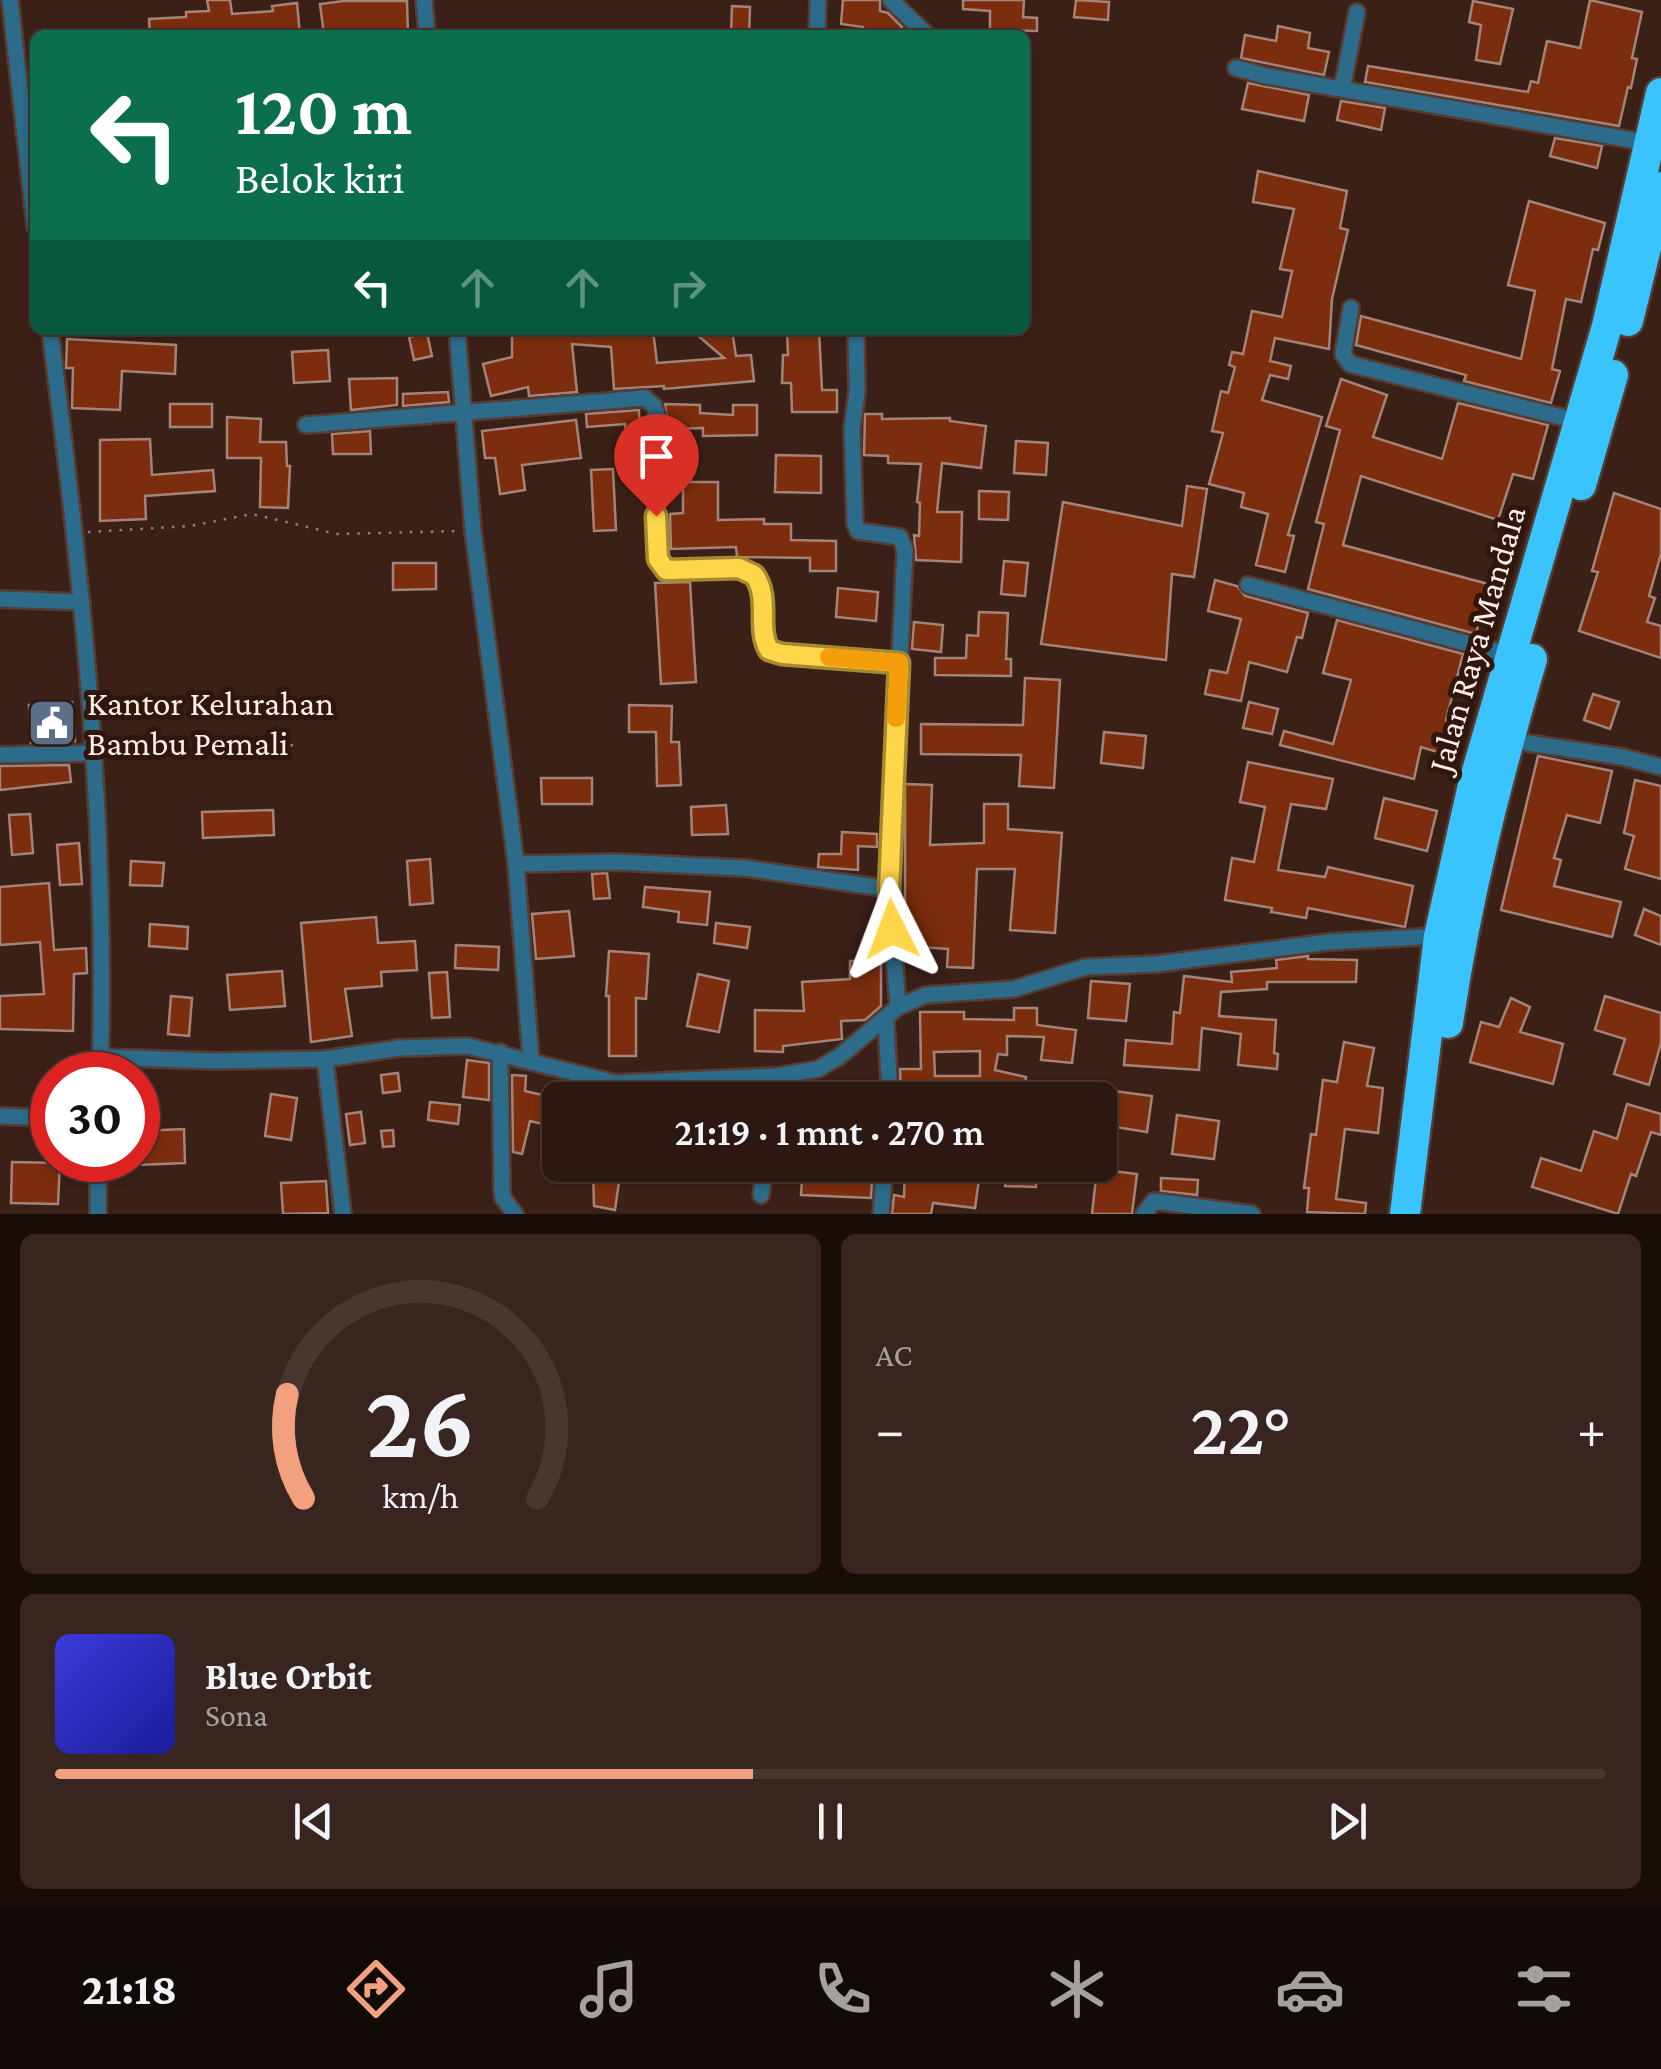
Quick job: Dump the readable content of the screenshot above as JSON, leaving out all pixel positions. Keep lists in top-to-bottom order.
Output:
{
  "streets": {
    "highway": ["Jalan Raya Mandala"]
  },
  "places": {
    "public building": ["Kantor Kelurahan Bambu Pemali"]
  },
  "page": {
    "turn": ["120 m", "Belok kiri"],
    "limit": "30",
    "trip": "21:19 · 1 mnt · 270 m",
    "tile": "AC",
    "heat": ["−", "22°", "+"],
    "song": ["Blue Orbit", "Sona"],
    "tabs": "21:18",
    "gauge": ["26", "km/h"]
  }
}
